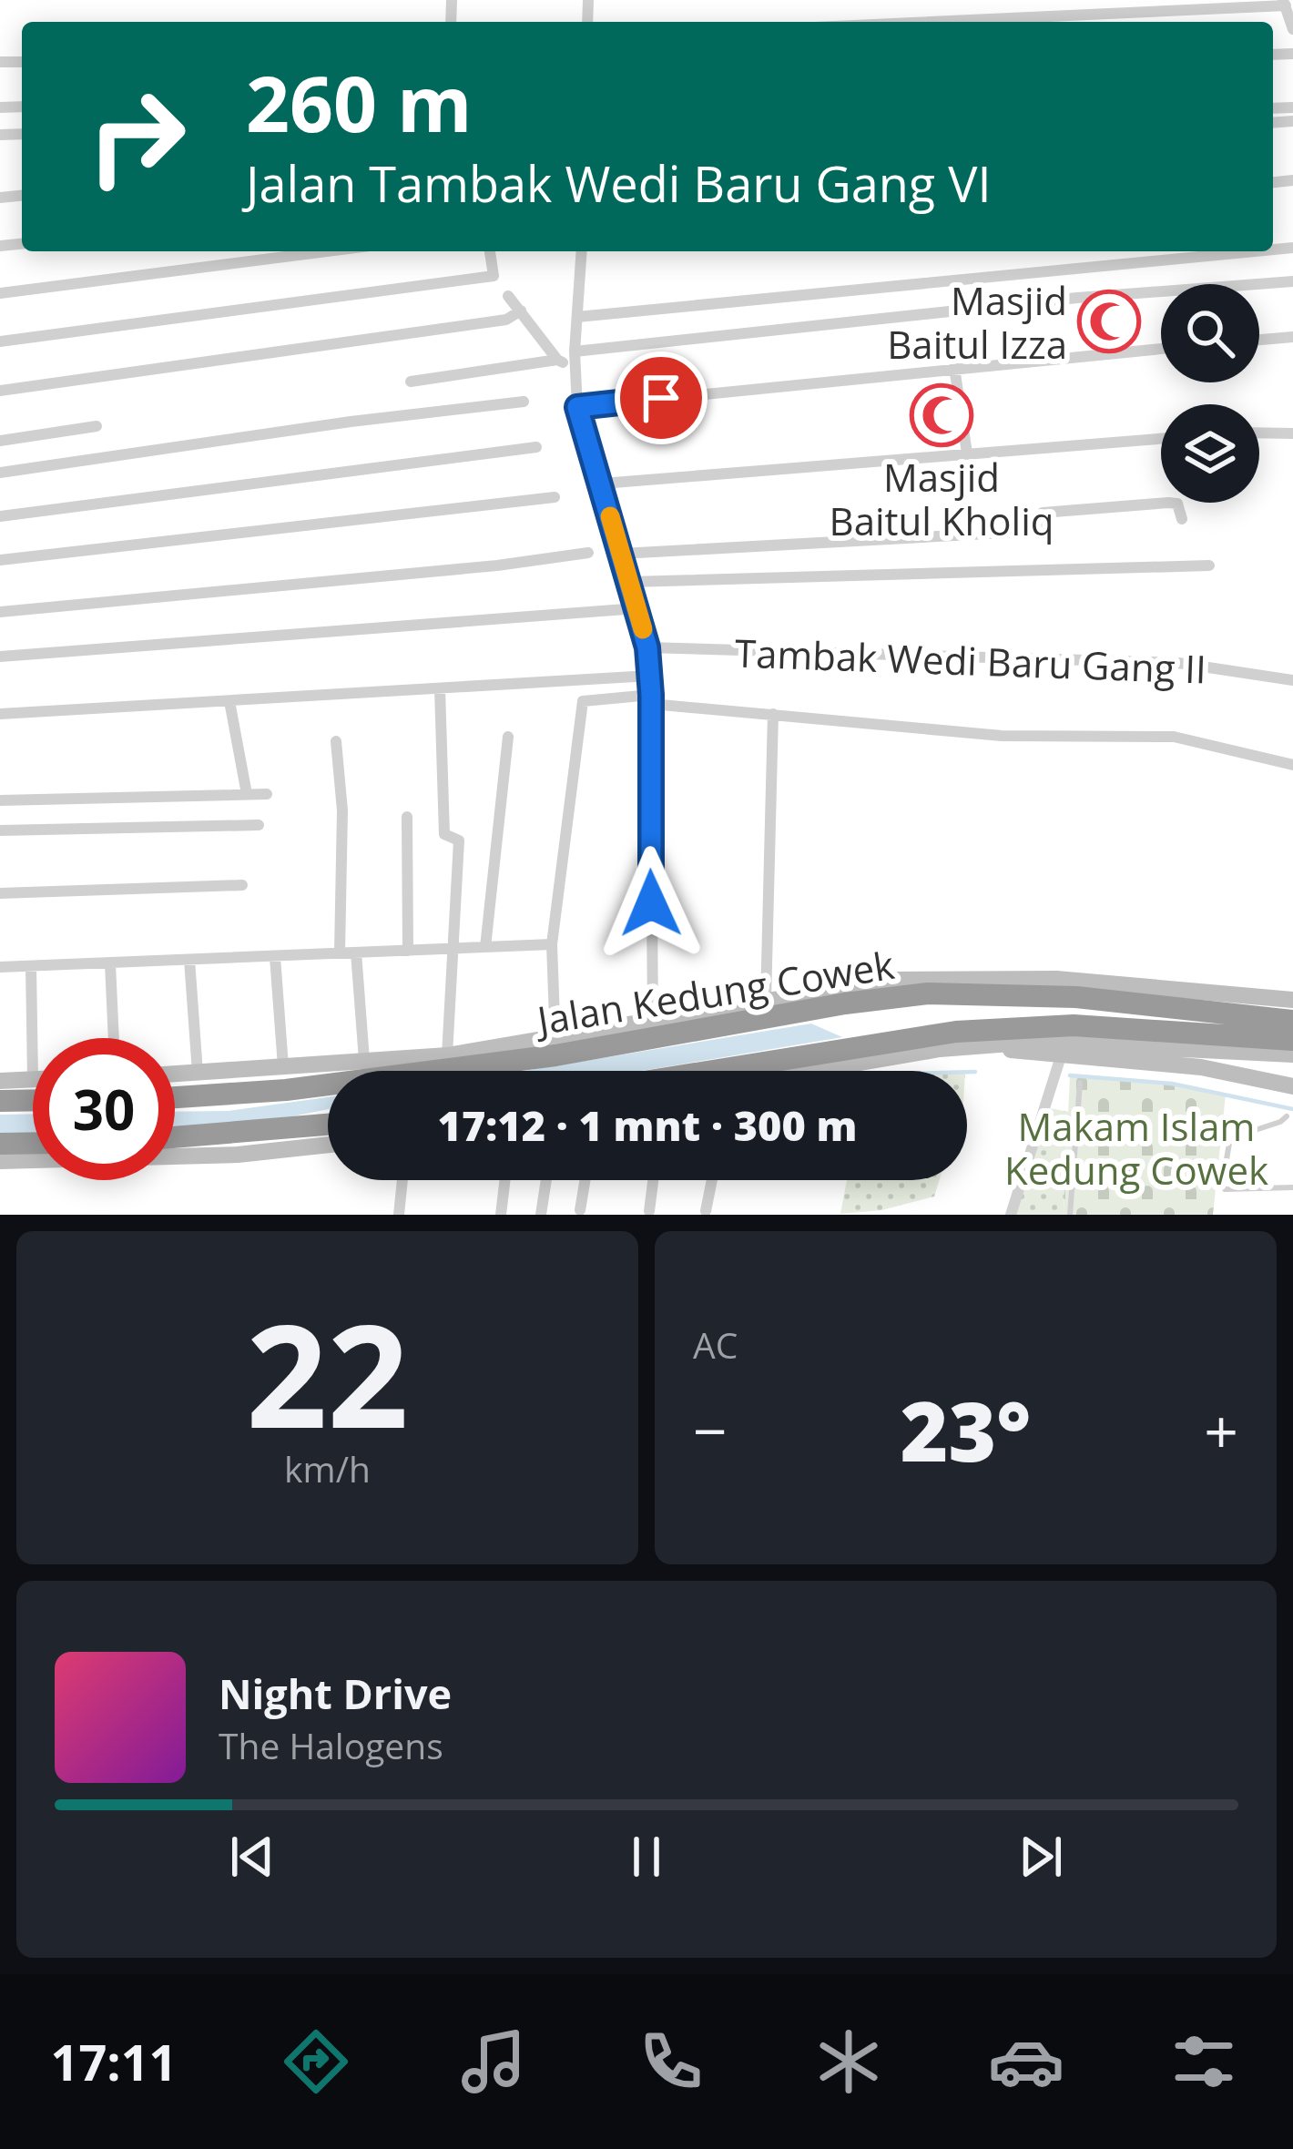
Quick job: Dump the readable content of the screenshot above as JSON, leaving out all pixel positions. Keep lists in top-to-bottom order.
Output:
{
  "streets": {
    "highway": ["Jalan Kedung Cowek"],
    "street": ["Tambak Wedi Baru Gang II"]
  },
  "parks": ["Makam Islam Kedung Cowek"],
  "places": {
    "mosque": ["Masjid Baitul Izza", "Masjid Baitul Kholiq"]
  },
  "page": {
    "turn": ["260 m", "Jalan Tambak Wedi Baru Gang VI"],
    "limit": "30",
    "trip": "17:12 · 1 mnt · 300 m",
    "tile": [
      ["22", "km/h"],
      "AC"
    ],
    "heat": ["−", "23°", "+"],
    "song": ["Night Drive", "The Halogens"],
    "tabs": "17:11"
  }
}
